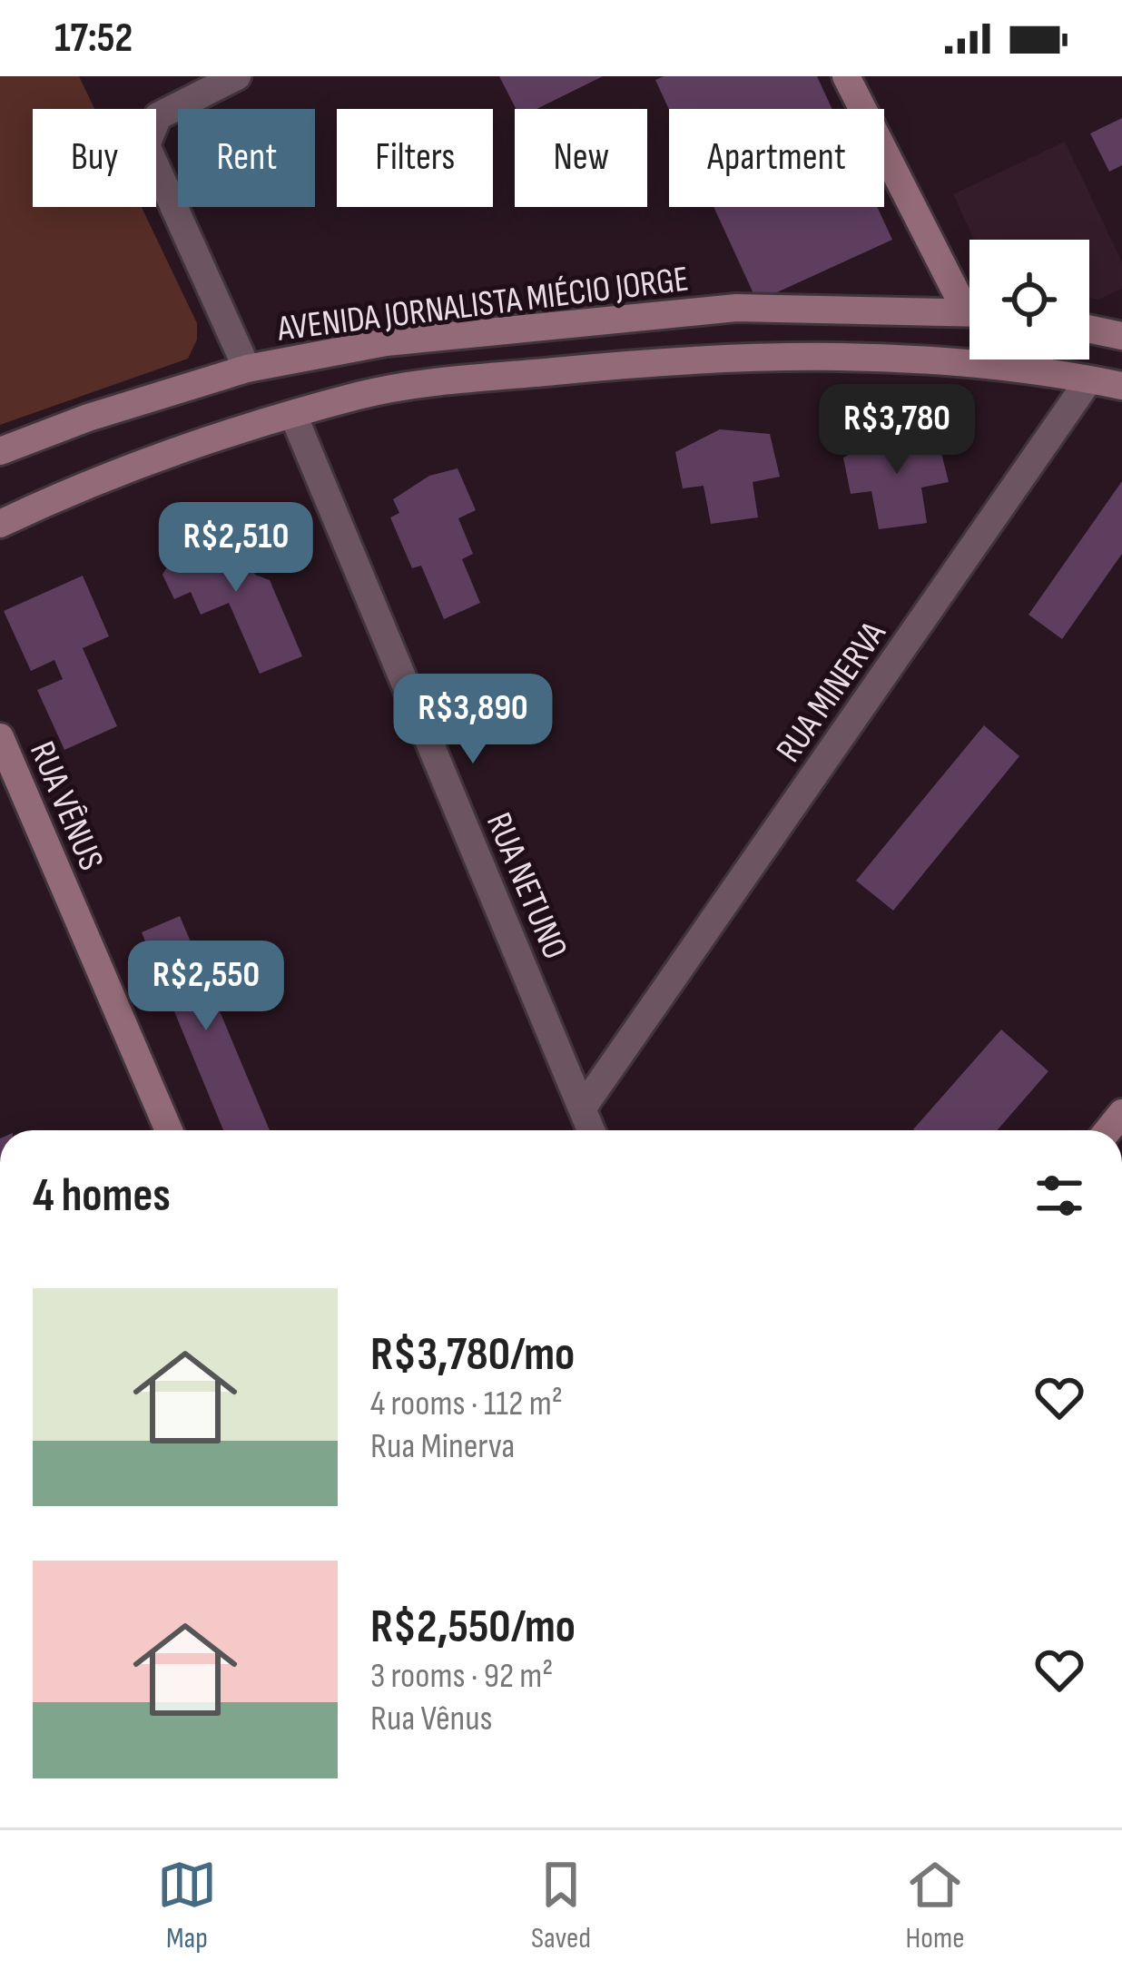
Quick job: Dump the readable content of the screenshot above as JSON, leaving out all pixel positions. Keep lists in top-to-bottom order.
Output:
{
  "streets": {
    "main road": ["AVENIDA JORNALISTA MIÉCIO JORGE", "RUA VÊNUS"],
    "street": ["RUA MINERVA", "RUA NETUNO"]
  },
  "crossings": [
    ["AVENIDA JORNALISTA MIÉCIO JORGE", "RUA MINERVA"],
    ["AVENIDA JORNALISTA MIÉCIO JORGE", "RUA NETUNO"],
    ["RUA MINERVA", "RUA NETUNO"]
  ],
  "page": {
    "status": "17:52",
    "chip": [
      "Buy",
      "Rent",
      "Filters",
      "New",
      "Apartment"
    ],
    "price": [
      "R$3,780",
      "R$2,510",
      "R$3,890",
      "R$2,550"
    ],
    "heading": "4 homes",
    "list": [
      {
        "name": "R$3,780/mo",
        "note": "4 rooms · 112 m² · Rua Minerva"
      },
      {
        "name": "R$2,550/mo",
        "note": "3 rooms · 92 m² · Rua Vênus"
      }
    ],
    "tabs": ["Map", "Saved", "Home"]
  }
}
